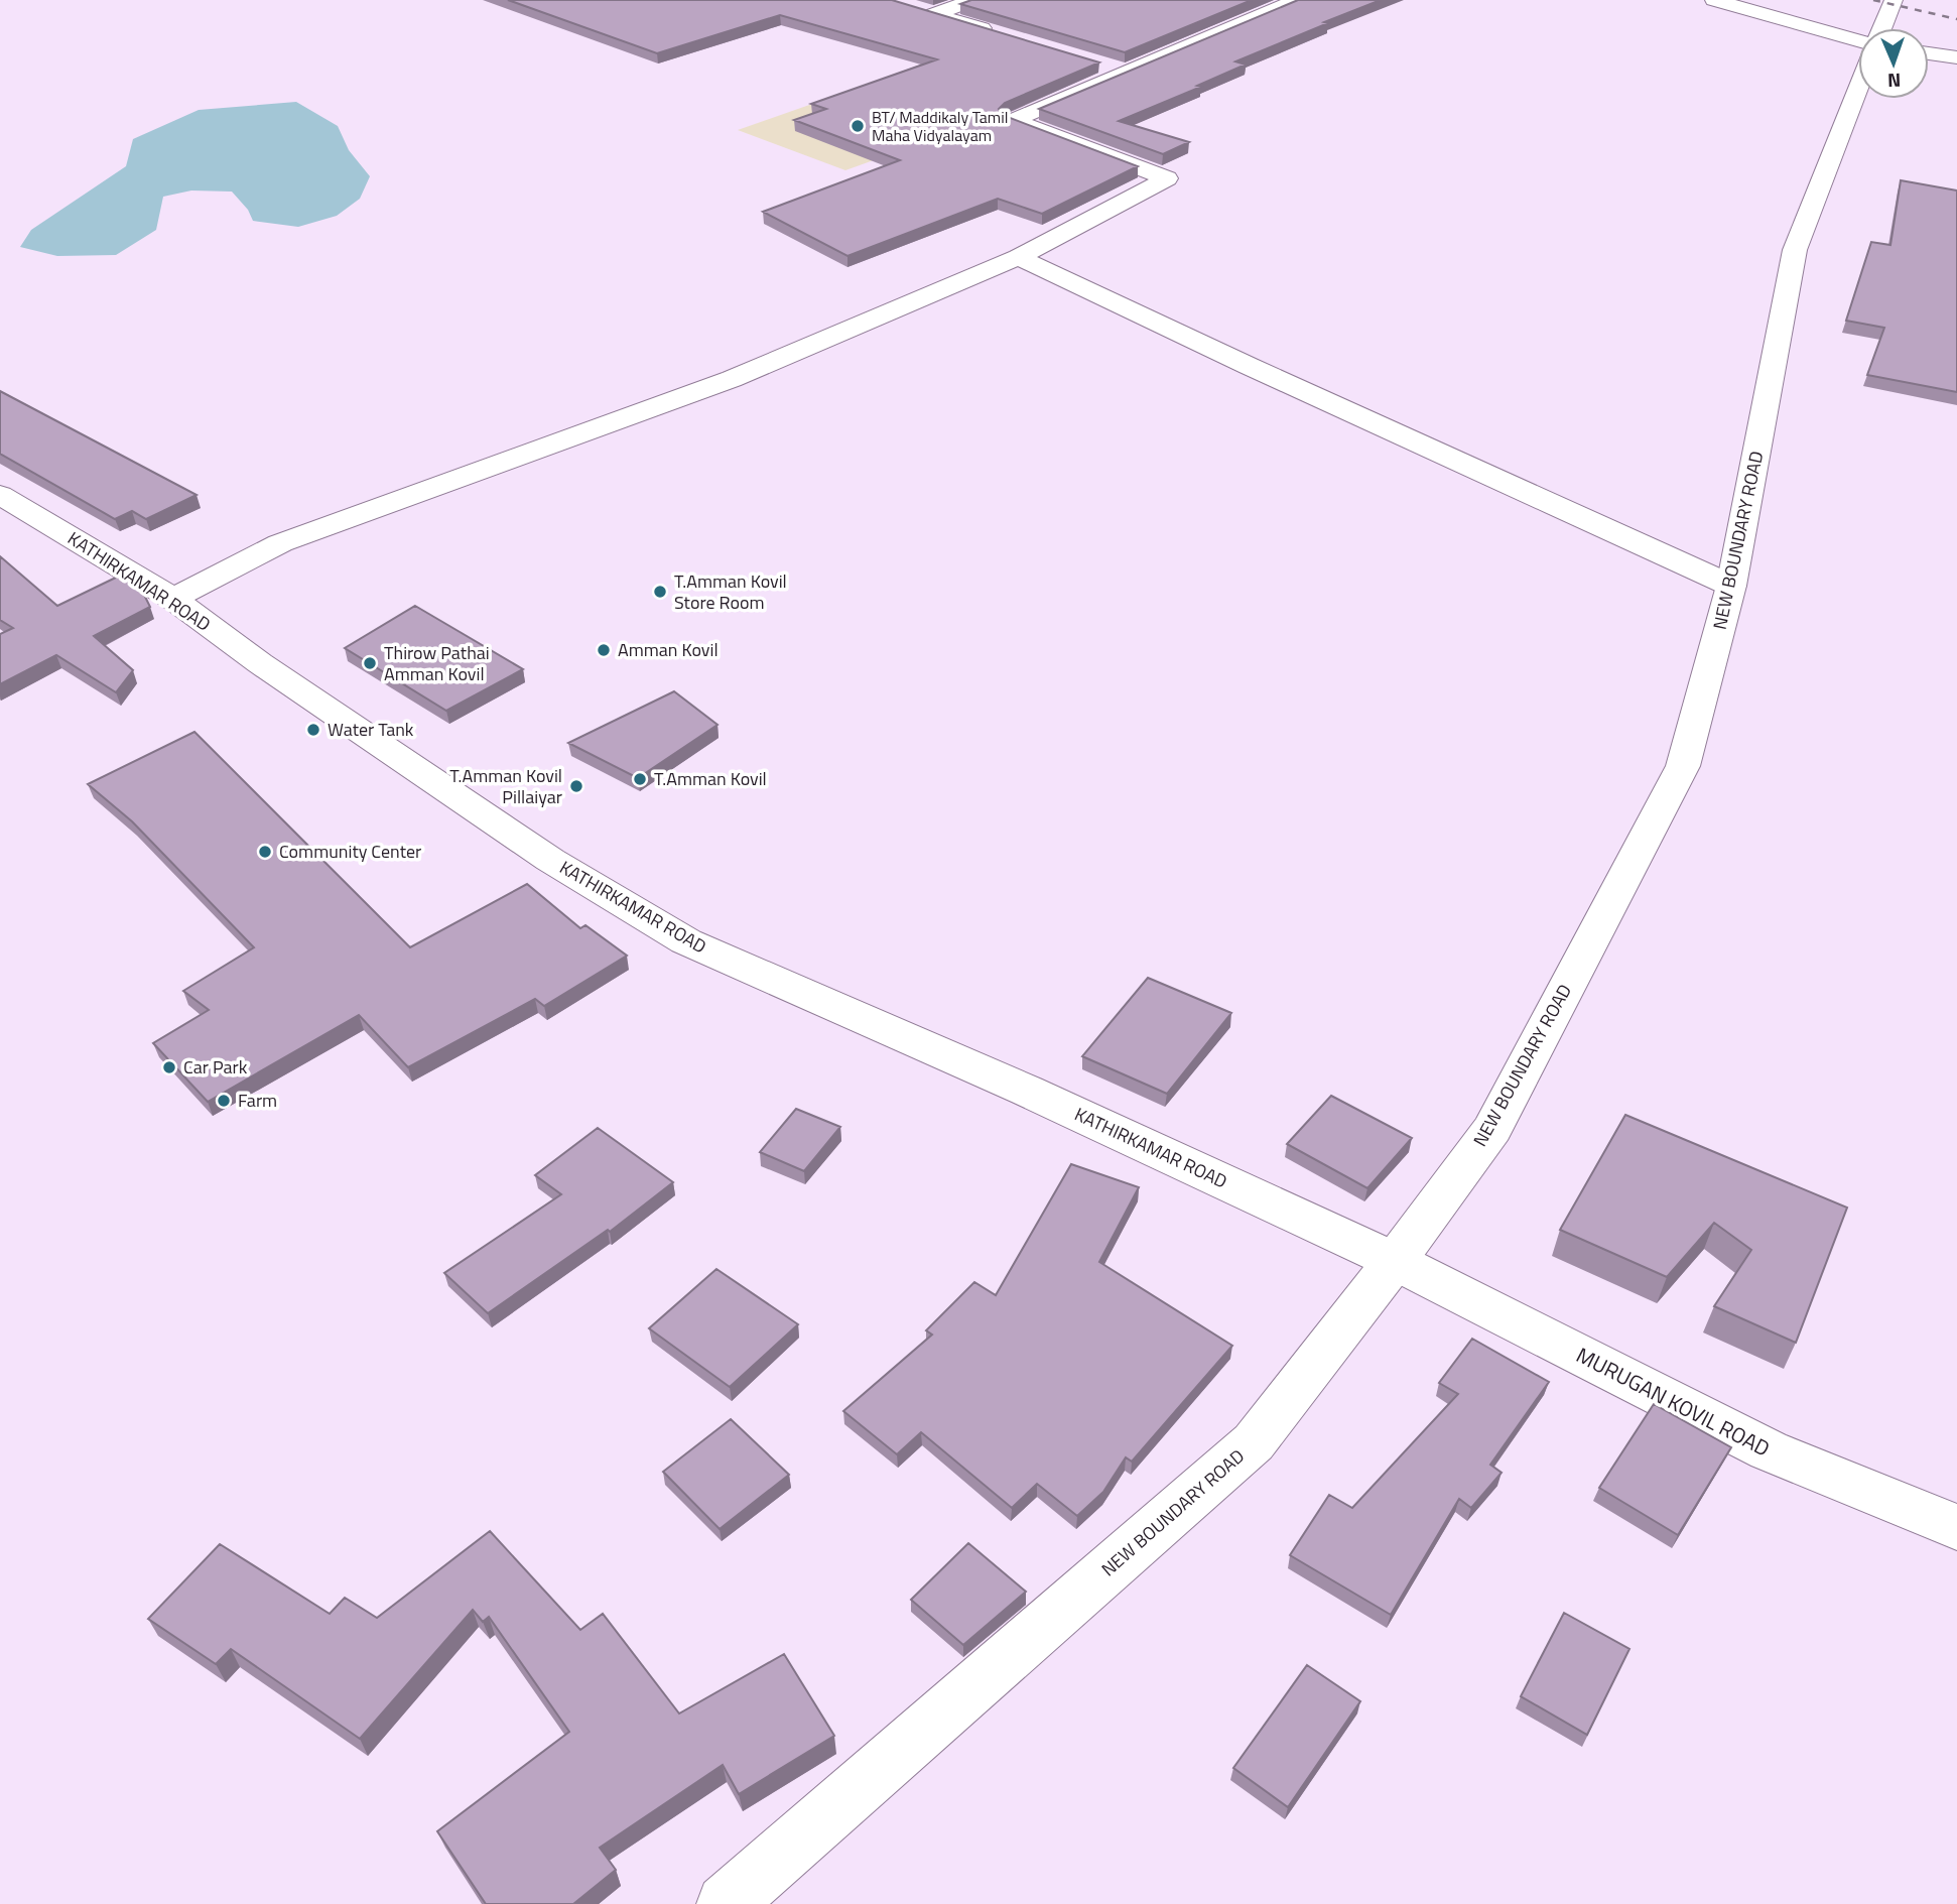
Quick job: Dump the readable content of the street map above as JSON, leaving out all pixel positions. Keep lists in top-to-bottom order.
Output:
{
  "streets": {
    "street": ["NEW BOUNDARY ROAD", "KATHIRKAMAR ROAD", "MURUGAN KOVIL ROAD"]
  },
  "crossings": [
    ["NEW BOUNDARY ROAD", "KATHIRKAMAR ROAD"],
    ["NEW BOUNDARY ROAD", "MURUGAN KOVIL ROAD"],
    ["KATHIRKAMAR ROAD", "MURUGAN KOVIL ROAD"]
  ],
  "places": [
    "BT/ Maddikaly Tamil Maha Vidyalayam",
    "T.Amman Kovil Store Room",
    "Amman Kovil",
    "Thirow Pathai Amman Kovil",
    "Water Tank",
    "T.Amman Kovil",
    "T.Amman Kovil Pillaiyar",
    "Community Center",
    "Car Park",
    "Farm"
  ],
  "north": "bottom"
}
